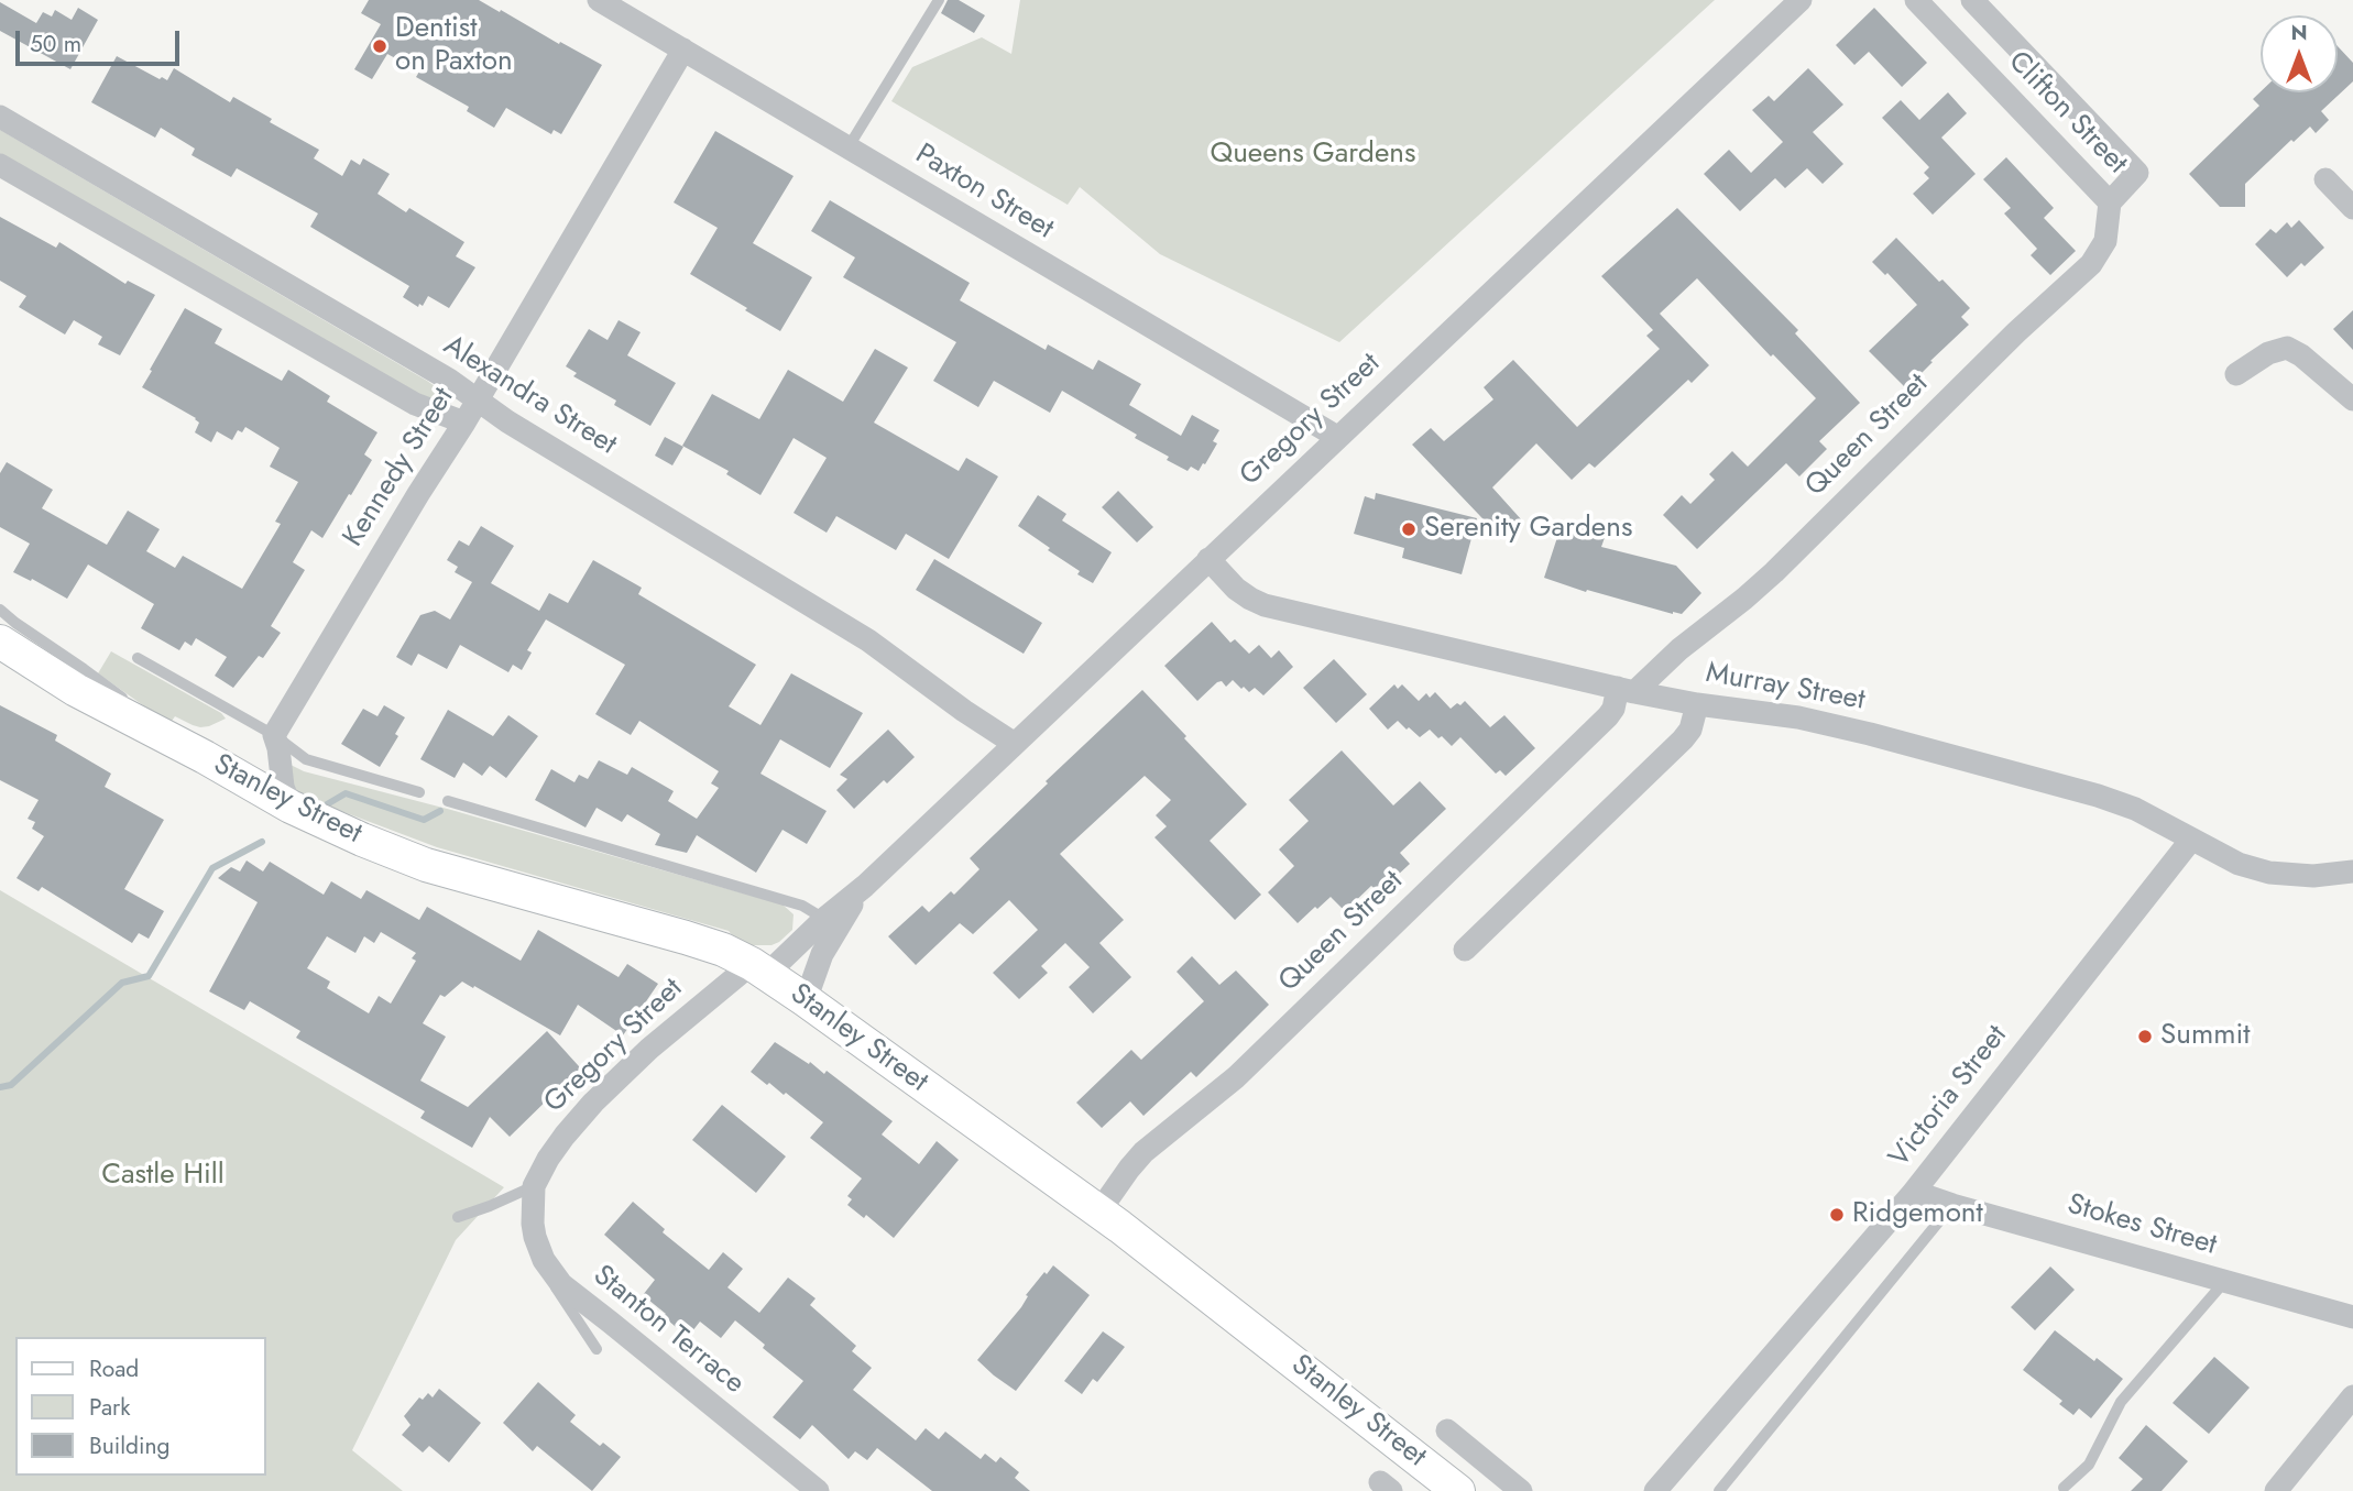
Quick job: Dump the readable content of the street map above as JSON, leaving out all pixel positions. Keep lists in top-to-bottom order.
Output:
{
  "streets": {
    "main road": ["Stanley Street"],
    "street": [
      "Clifton Street",
      "Paxton Street",
      "Alexandra Street",
      "Gregory Street",
      "Queen Street",
      "Kennedy Street",
      "Murray Street",
      "Victoria Street",
      "Stokes Street",
      "Stanton Terrace"
    ]
  },
  "crossings": [
    ["Clifton Street", "Queen Street"],
    ["Paxton Street", "Gregory Street"],
    ["Paxton Street", "Kennedy Street"],
    ["Alexandra Street", "Gregory Street"],
    ["Alexandra Street", "Kennedy Street"],
    ["Gregory Street", "Murray Street"],
    ["Gregory Street", "Stanley Street"],
    ["Gregory Street", "Stanton Terrace"],
    ["Queen Street", "Murray Street"],
    ["Queen Street", "Stanley Street"],
    ["Murray Street", "Victoria Street"],
    ["Victoria Street", "Stokes Street"]
  ],
  "parks": ["Queens Gardens", "Castle Hill"],
  "places": [
    "Dentist on Paxton",
    "Serenity Gardens",
    "Summit",
    "Ridgemont"
  ],
  "legend": ["Road", "Park", "Building"],
  "scale_bar": "50 m",
  "north": "top"
}
